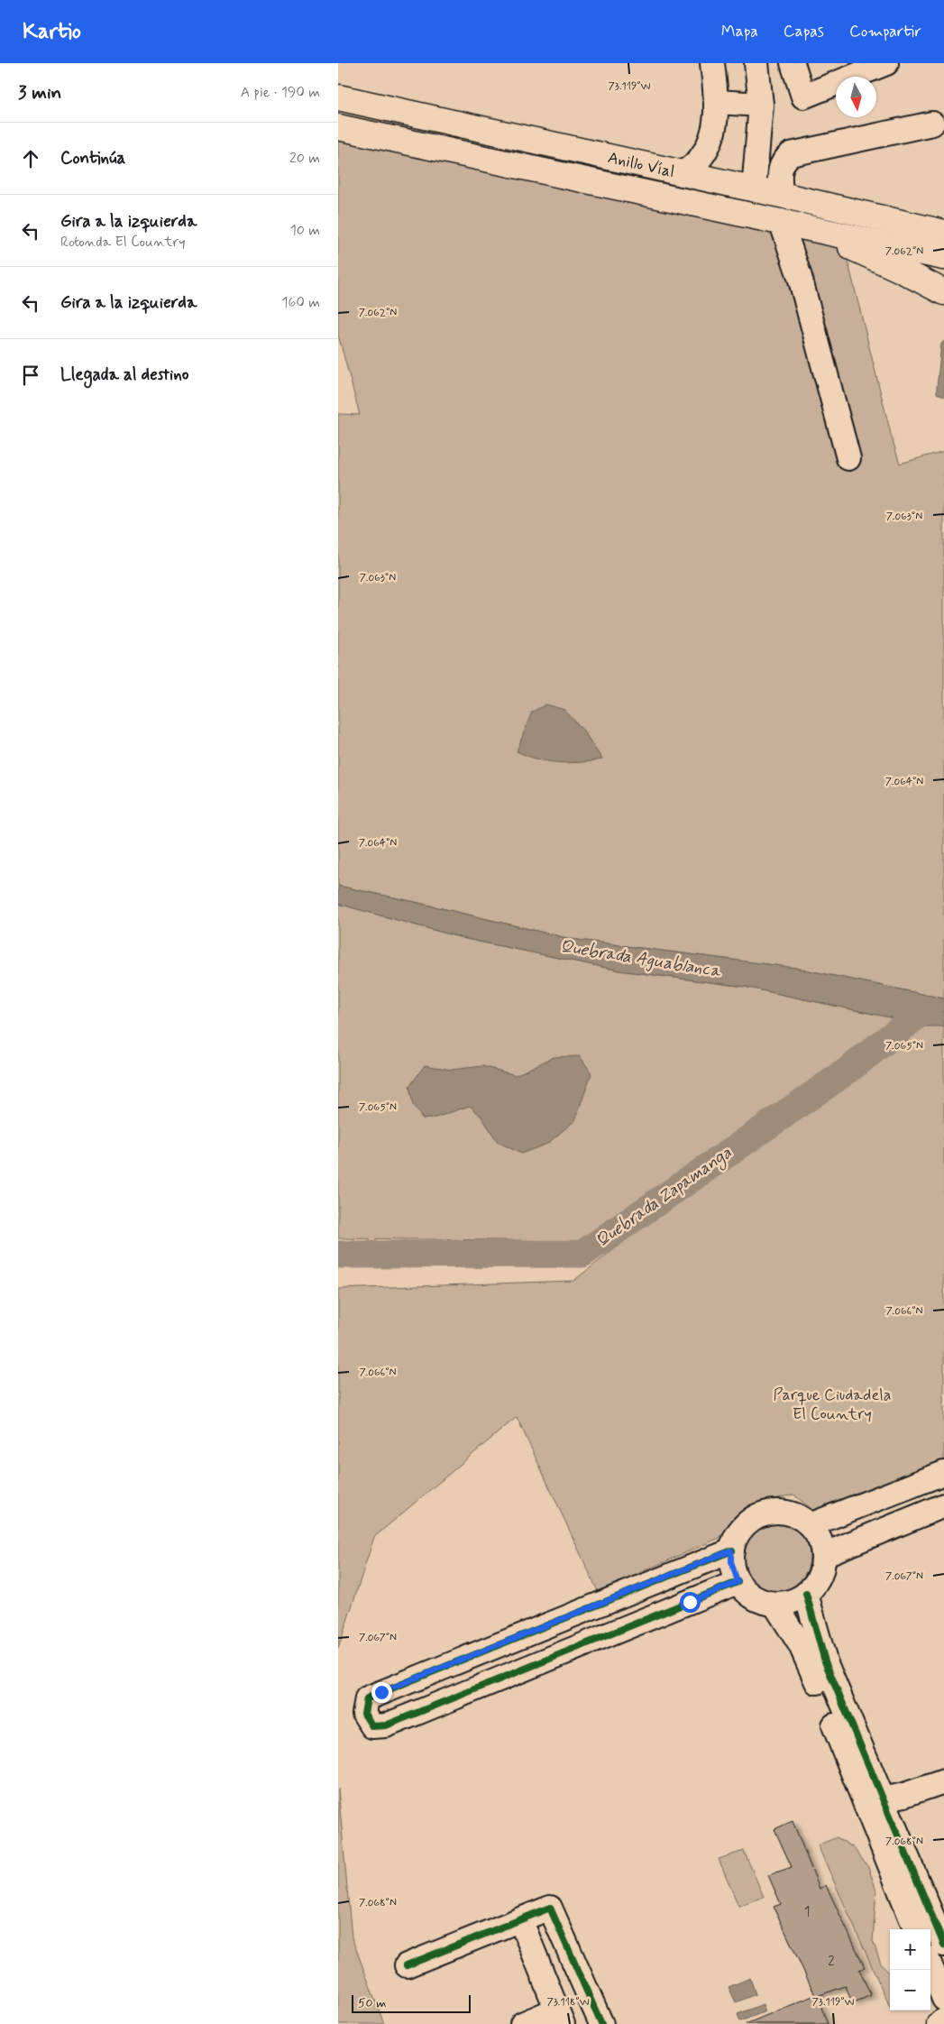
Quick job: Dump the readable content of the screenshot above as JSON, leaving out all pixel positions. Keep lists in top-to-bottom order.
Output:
{
  "streets": {
    "main road": ["Anillo Víal"]
  },
  "water": ["Quebrada Aguablanca", "Quebrada Zapamanga"],
  "parks": ["Parque Ciudadela El Country"],
  "house_numbers": ["1", "2"],
  "scale_bar": "50 m",
  "north": "bottom",
  "page": {
    "header": "Kartio",
    "nav": ["Mapa", "Capas", "Compartir"],
    "heading": ["3 min", "A pie · 190 m"],
    "list": [
      ["Continúa", "20 m"],
      ["Gira a la izquierda", "Rotonda El Country", "10 m"],
      ["Gira a la izquierda", "160 m"],
      "Llegada al destino"
    ],
    "map_buttons": ["+", "−"],
    "scale": "50 m"
  },
  "coordinates": [
    "73.119°W",
    "7.062°N",
    "7.063°N",
    "7.064°N",
    "7.065°N",
    "7.066°N",
    "7.067°N",
    "7.068°N",
    "73.118°W"
  ]
}
